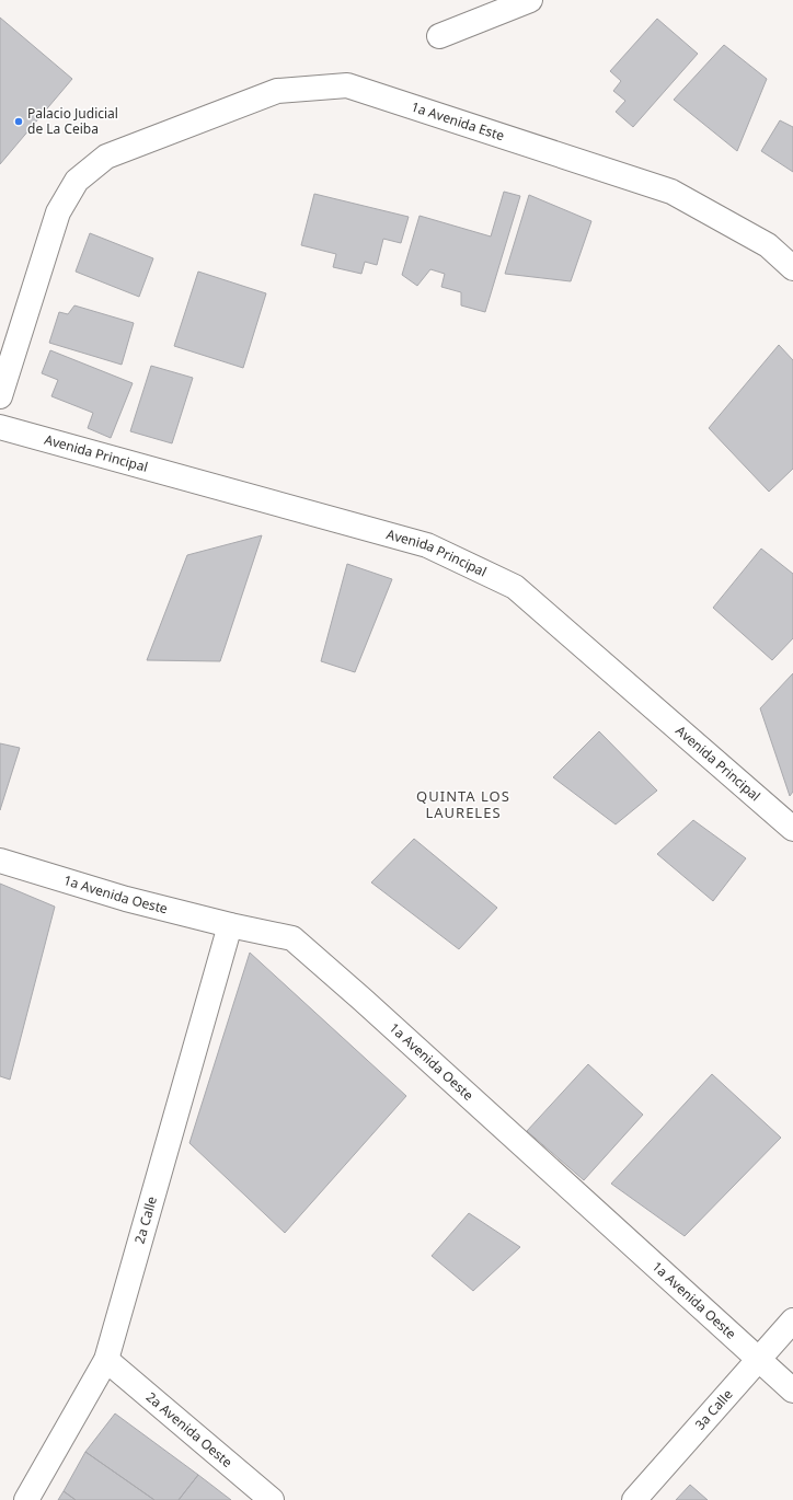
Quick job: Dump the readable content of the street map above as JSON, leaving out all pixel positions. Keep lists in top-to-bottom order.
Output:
{
  "streets": {
    "street": [
      "1a Avenida Este",
      "Avenida Principal",
      "1a Avenida Oeste",
      "2a Calle",
      "3a Calle",
      "2a Avenida Oeste"
    ]
  },
  "crossings": [
    ["1a Avenida Oeste", "2a Calle"],
    ["1a Avenida Oeste", "3a Calle"],
    ["2a Calle", "2a Avenida Oeste"]
  ],
  "districts": ["QUINTA LOS LAURELES"],
  "places": ["Palacio Judicial de La Ceiba"]
}
